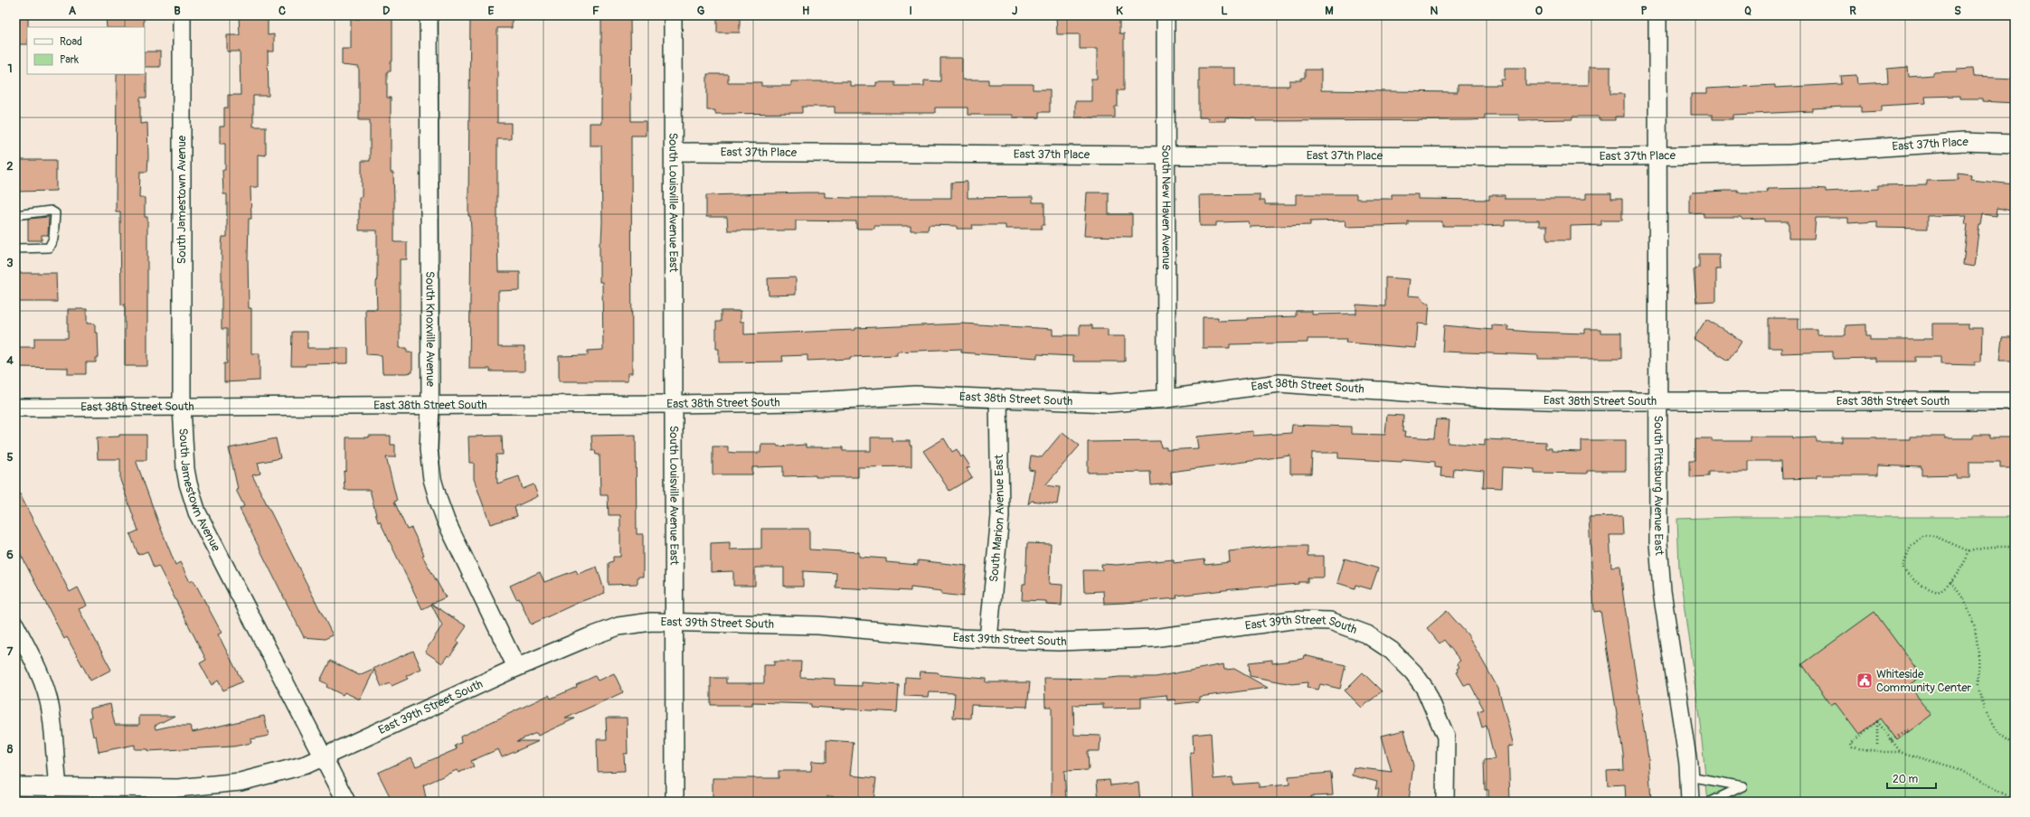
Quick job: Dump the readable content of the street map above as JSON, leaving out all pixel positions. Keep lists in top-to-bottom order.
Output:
{
  "streets": {
    "street": [
      "East 37th Place",
      "South Jamestown Avenue",
      "South Louisville Avenue East",
      "South New Haven Avenue",
      "South Knoxville Avenue",
      "East 38th Street South",
      "South Pittsburg Avenue East",
      "South Marion Avenue East",
      "East 39th Street South"
    ]
  },
  "crossings": [
    ["East 37th Place", "South Louisville Avenue East"],
    ["East 37th Place", "South New Haven Avenue"],
    ["East 37th Place", "South Pittsburg Avenue East"],
    ["South Jamestown Avenue", "East 38th Street South"],
    ["South Jamestown Avenue", "East 39th Street South"],
    ["South Louisville Avenue East", "East 38th Street South"],
    ["South Louisville Avenue East", "East 39th Street South"],
    ["South New Haven Avenue", "East 38th Street South"],
    ["South Knoxville Avenue", "East 38th Street South"],
    ["South Knoxville Avenue", "East 39th Street South"],
    ["East 38th Street South", "South Pittsburg Avenue East"],
    ["East 38th Street South", "South Marion Avenue East"],
    ["South Marion Avenue East", "East 39th Street South"]
  ],
  "places": {
    "public building": ["Whiteside Community Center"]
  },
  "legend": ["Road", "Park"],
  "scale_bar": "20 m",
  "grid": {
    "columns": [
      "A",
      "B",
      "C",
      "D",
      "E",
      "F",
      "G",
      "H",
      "I",
      "J",
      "K",
      "L",
      "M",
      "N",
      "O",
      "P",
      "Q",
      "R",
      "S"
    ],
    "rows": [
      "1",
      "2",
      "3",
      "4",
      "5",
      "6",
      "7",
      "8"
    ]
  }
}
